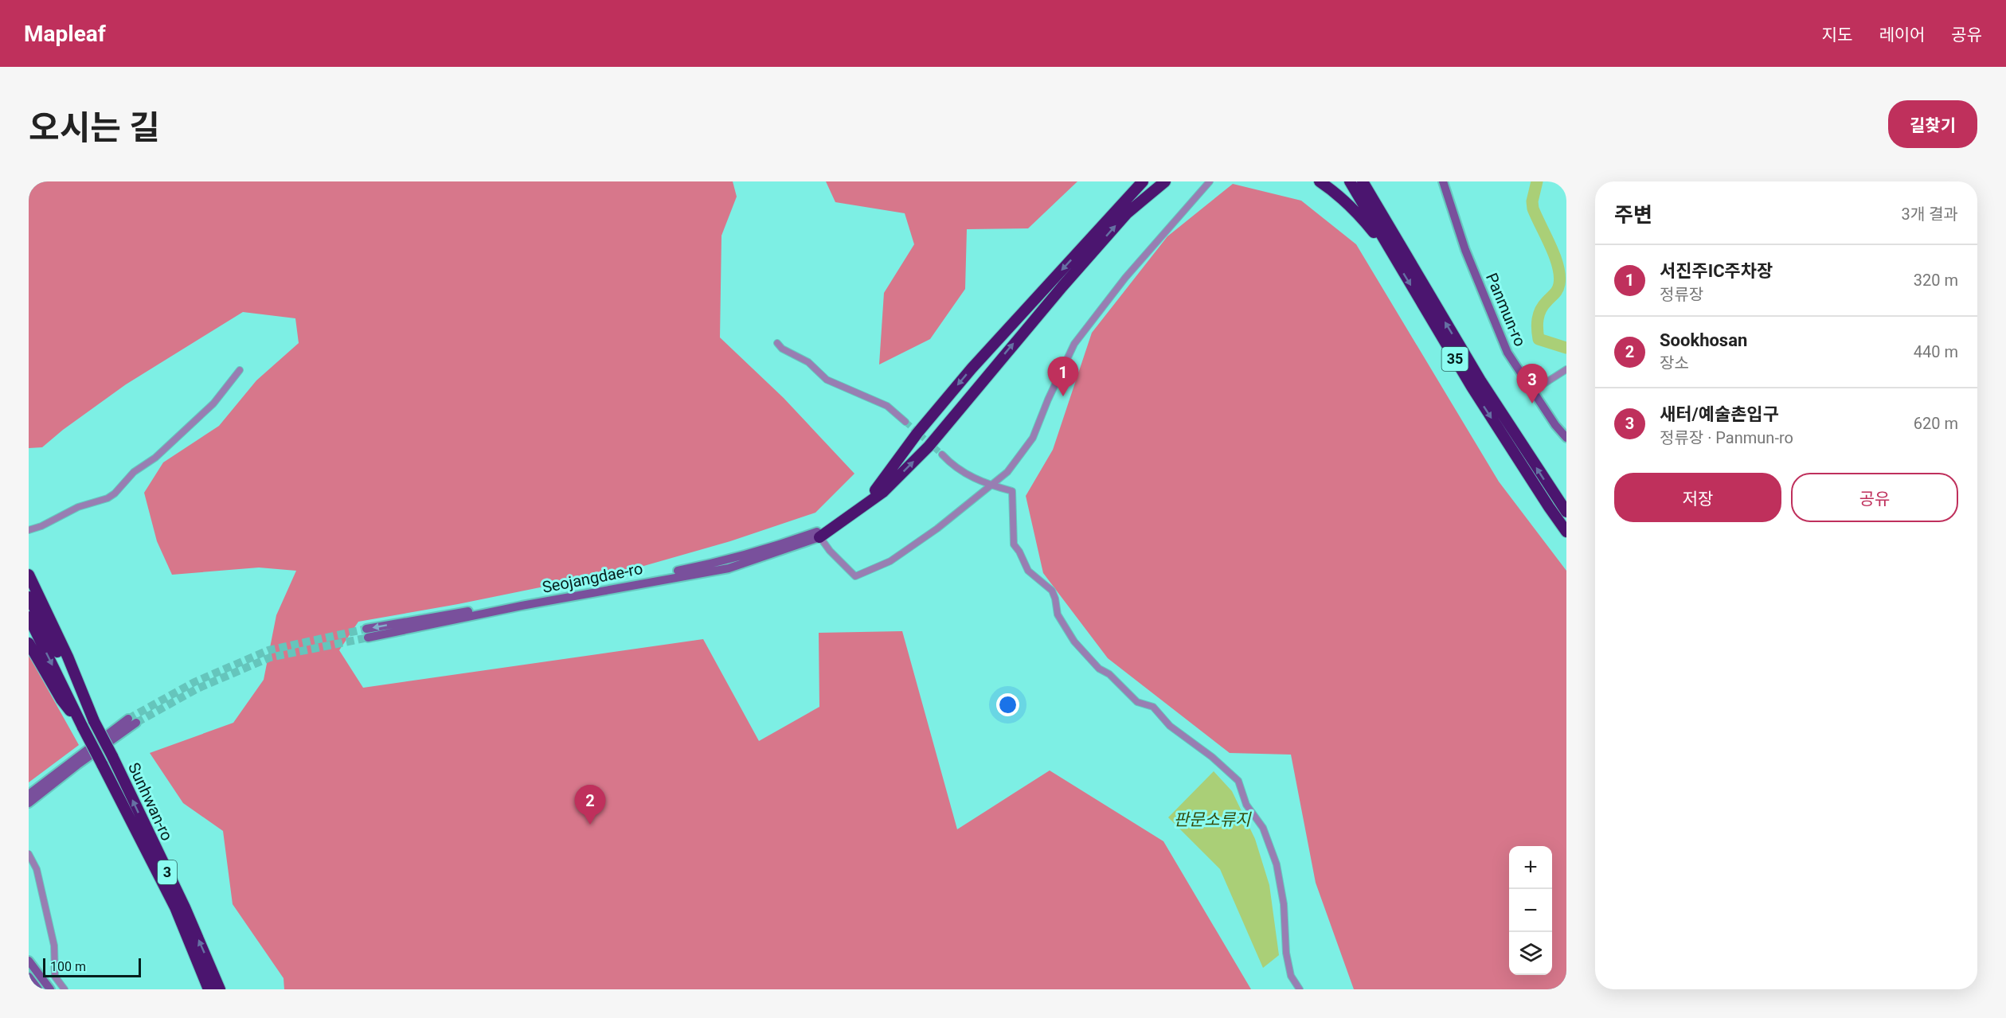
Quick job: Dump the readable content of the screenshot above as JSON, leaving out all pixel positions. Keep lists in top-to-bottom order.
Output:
{
  "streets": {
    "highway": ["35", "Sunhwan-ro", "3"],
    "street": ["Panmun-ro", "Seojangdae-ro"]
  },
  "crossings": [
    ["Sunhwan-ro", "3"]
  ],
  "water": ["판문소류지"],
  "scale_bar": "100 m",
  "page": {
    "header": "Mapleaf",
    "nav": ["지도", "레이어", "공유"],
    "title": "오시는 길",
    "buttons": [
      "길찾기",
      ["저장", "공유"]
    ],
    "heading": ["주변", "3개 결과"],
    "list": [
      {
        "mark": "1",
        "name": "서진주IC주차장",
        "note": "정류장",
        "value": "320 m"
      },
      {
        "mark": "2",
        "name": "Sookhosan",
        "note": "장소",
        "value": "440 m"
      },
      {
        "mark": "3",
        "name": "새터/예술촌입구",
        "note": "정류장 · Panmun-ro",
        "value": "620 m"
      }
    ],
    "pins": ["1", "3", "2"],
    "map_buttons": ["+", "−"],
    "scale": "100 m"
  }
}
